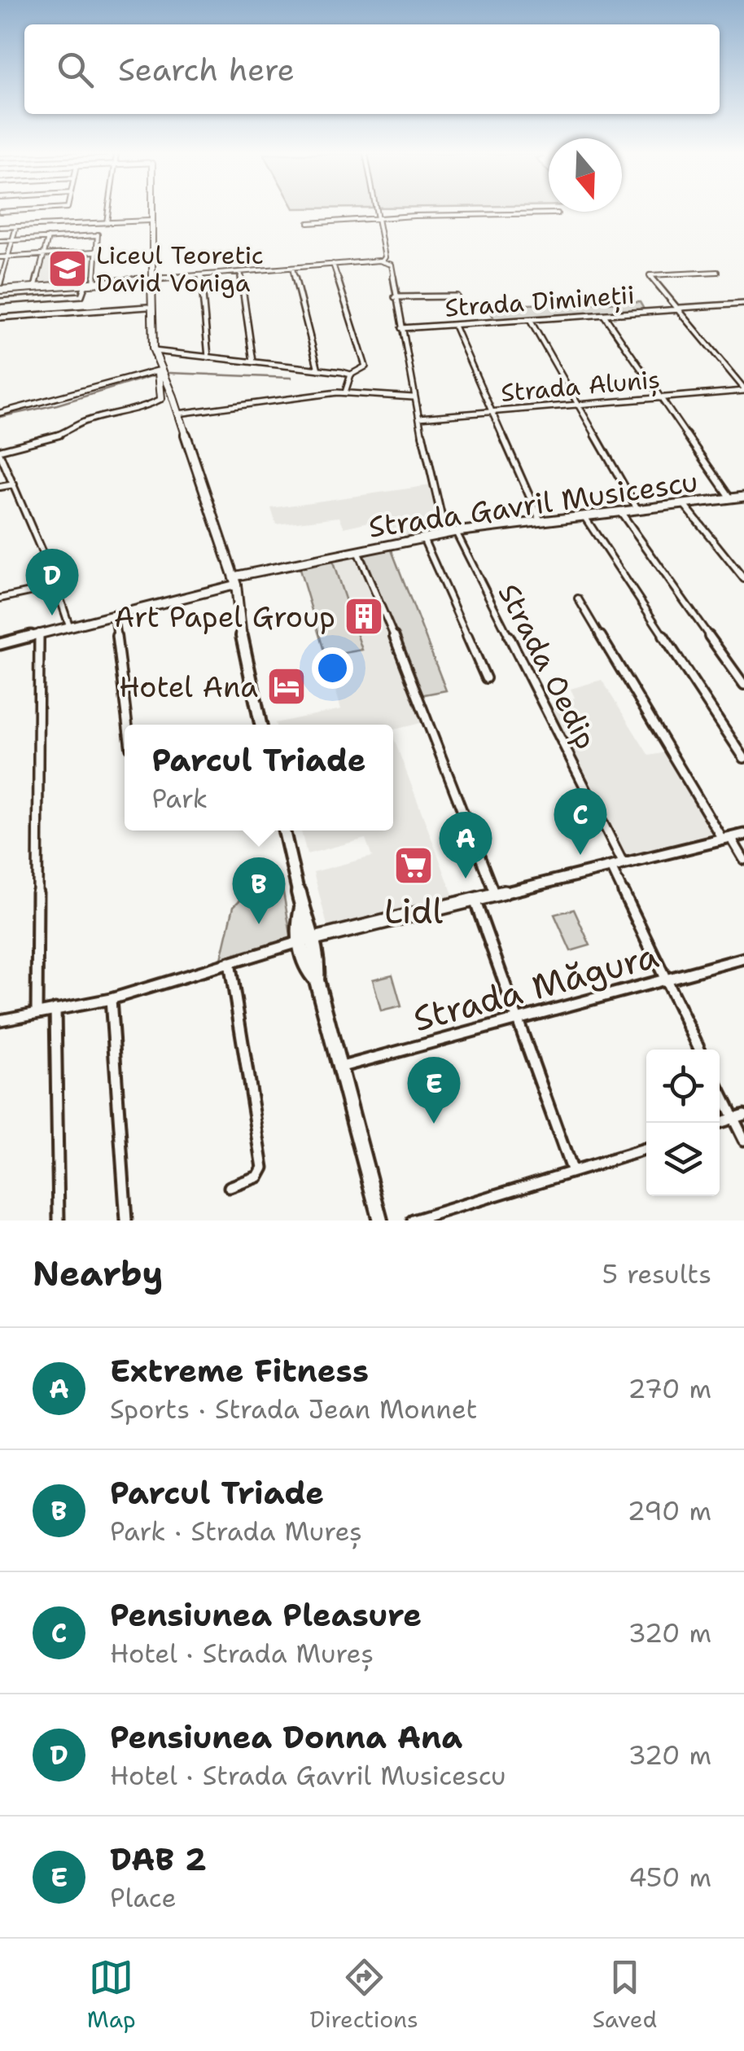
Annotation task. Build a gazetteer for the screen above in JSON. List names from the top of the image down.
{
  "streets": {
    "street": [
      "Strada Dimineții",
      "Strada Aluniș",
      "Strada Gavril Musicescu",
      "Strada Oedip",
      "Strada Măgura"
    ]
  },
  "crossings": [
    ["Strada Gavril Musicescu", "Strada Oedip"]
  ],
  "places": {
    "school or university": ["Liceul Teoretic David Voniga"],
    "building": ["Art Papel Group"],
    "hotel": ["Hotel Ana"],
    "supermarket": ["Lidl"]
  },
  "north": "bottom",
  "page": {
    "search": "Search here",
    "pins": [
      "D",
      "C",
      "A",
      "B",
      "E"
    ],
    "popup": ["Parcul Triade", "Park"],
    "heading": ["Nearby", "5 results"],
    "list": [
      {
        "mark": "A",
        "name": "Extreme Fitness",
        "note": "Sports · Strada Jean Monnet",
        "value": "270 m"
      },
      {
        "mark": "B",
        "name": "Parcul Triade",
        "note": "Park · Strada Mureș",
        "value": "290 m"
      },
      {
        "mark": "C",
        "name": "Pensiunea Pleasure",
        "note": "Hotel · Strada Mureș",
        "value": "320 m"
      },
      {
        "mark": "D",
        "name": "Pensiunea Donna Ana",
        "note": "Hotel · Strada Gavril Musicescu",
        "value": "320 m"
      },
      {
        "mark": "E",
        "name": "DAB 2",
        "note": "Place",
        "value": "450 m"
      }
    ],
    "nav": ["Map", "Directions", "Saved"]
  }
}
